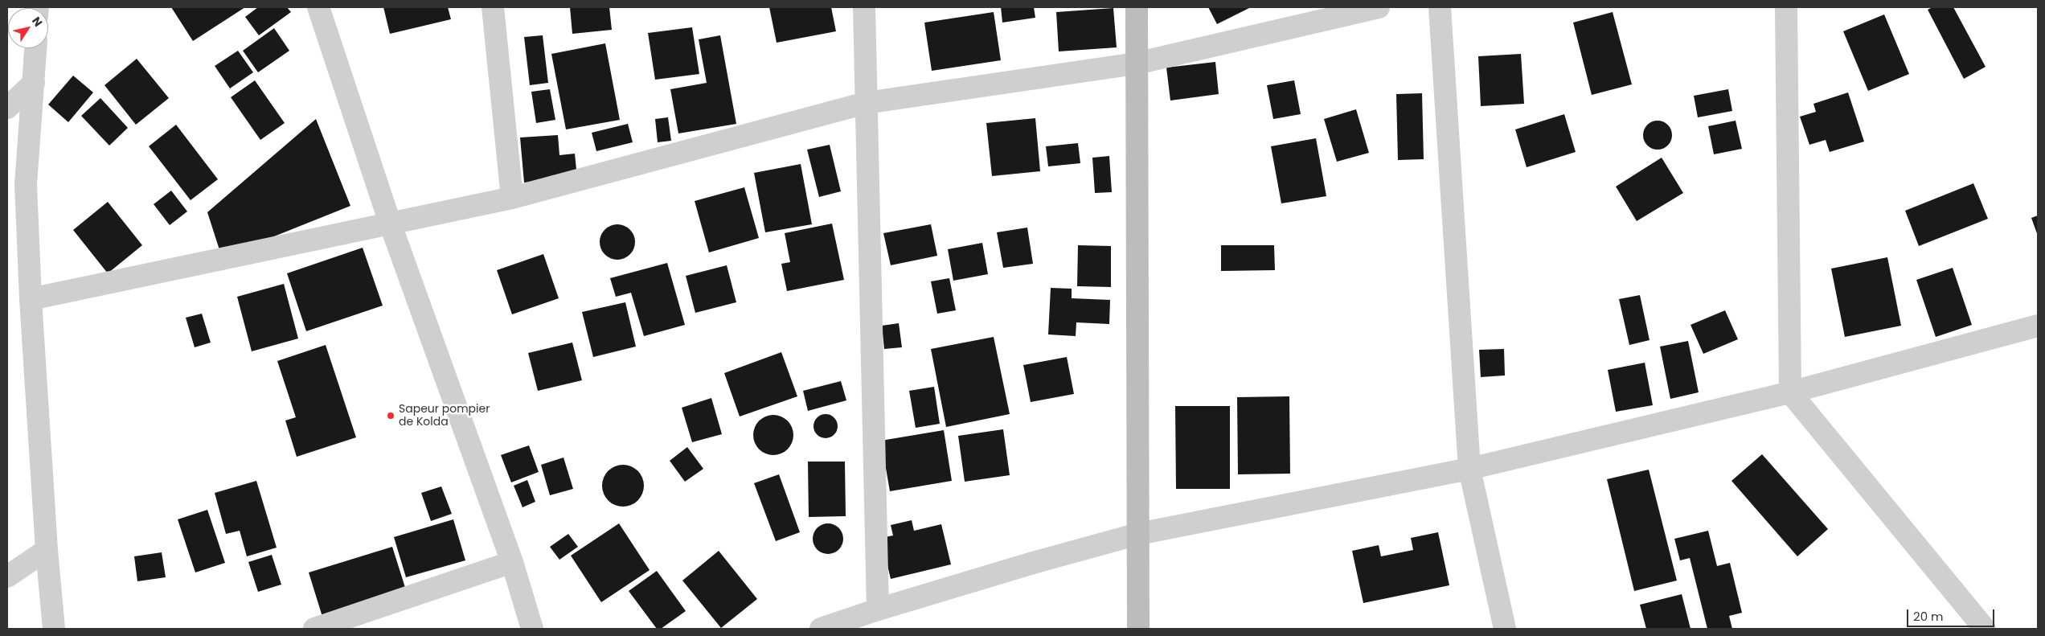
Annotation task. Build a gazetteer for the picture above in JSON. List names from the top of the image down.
{
  "places": ["Sapeur pompier de Kolda"],
  "scale_bar": "20 m",
  "north": "top right"
}
